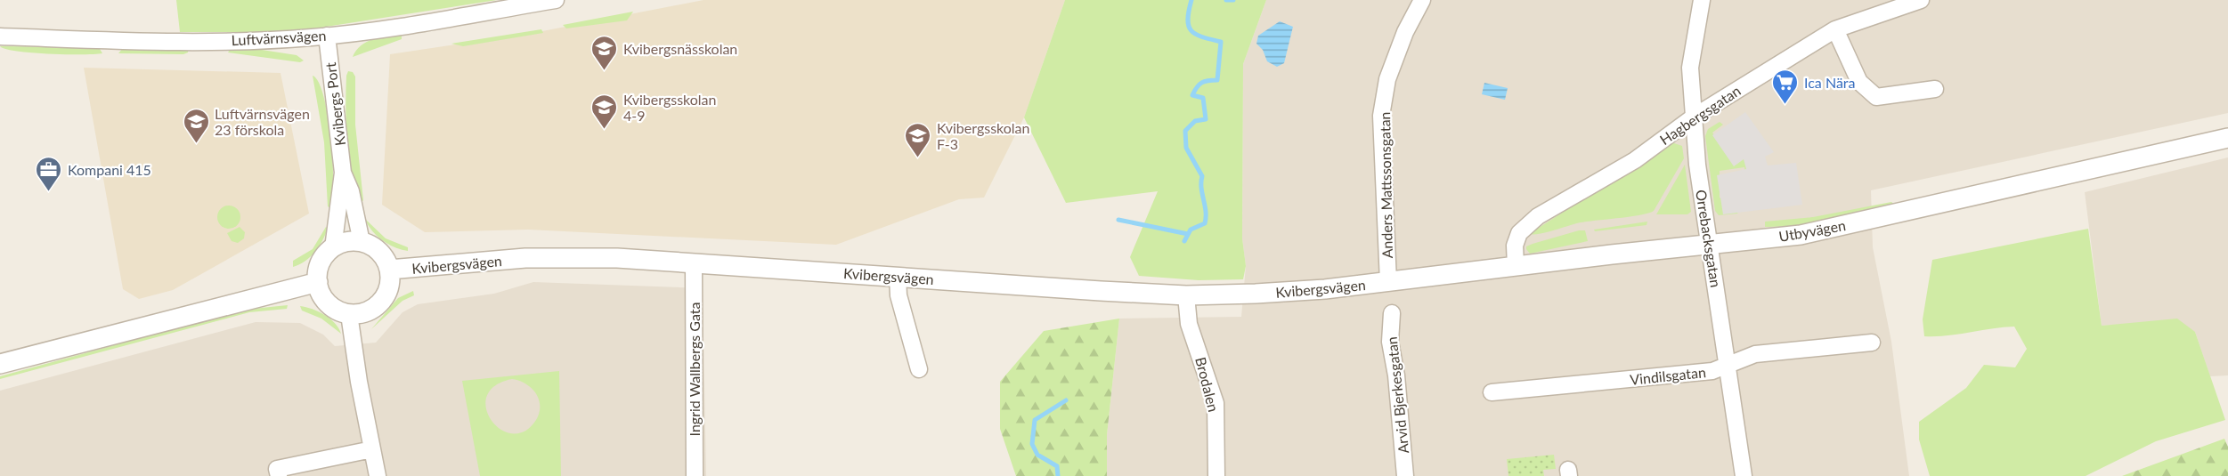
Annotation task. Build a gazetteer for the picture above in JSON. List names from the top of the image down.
{
  "streets": {
    "street": [
      "Luftvärnsvägen",
      "Kvibergs Port",
      "Hagbergsgatan",
      "Anders Mattssonsgatan",
      "Utbyvägen",
      "Orrebacksgatan",
      "Kvibergsvägen",
      "Ingrid Wallbergs Gata",
      "Vindilsgatan",
      "Brodalen",
      "Arvid Bjerkesgatan"
    ]
  },
  "crossings": [
    ["Luftvärnsvägen", "Kvibergs Port"],
    ["Kvibergs Port", "Kvibergsvägen"],
    ["Hagbergsgatan", "Utbyvägen"],
    ["Hagbergsgatan", "Orrebacksgatan"],
    ["Anders Mattssonsgatan", "Utbyvägen"],
    ["Anders Mattssonsgatan", "Kvibergsvägen"],
    ["Utbyvägen", "Orrebacksgatan"],
    ["Utbyvägen", "Kvibergsvägen"],
    ["Orrebacksgatan", "Vindilsgatan"],
    ["Kvibergsvägen", "Ingrid Wallbergs Gata"],
    ["Kvibergsvägen", "Brodalen"]
  ],
  "places": {
    "school or university": [
      "Kvibergsnässkolan",
      "Kvibergsskolan 4-9",
      "Luftvärnsvägen 23 förskola",
      "Kvibergsskolan F-3"
    ],
    "supermarket": ["Ica Nära"],
    "office": ["Kompani 415"]
  }
}
